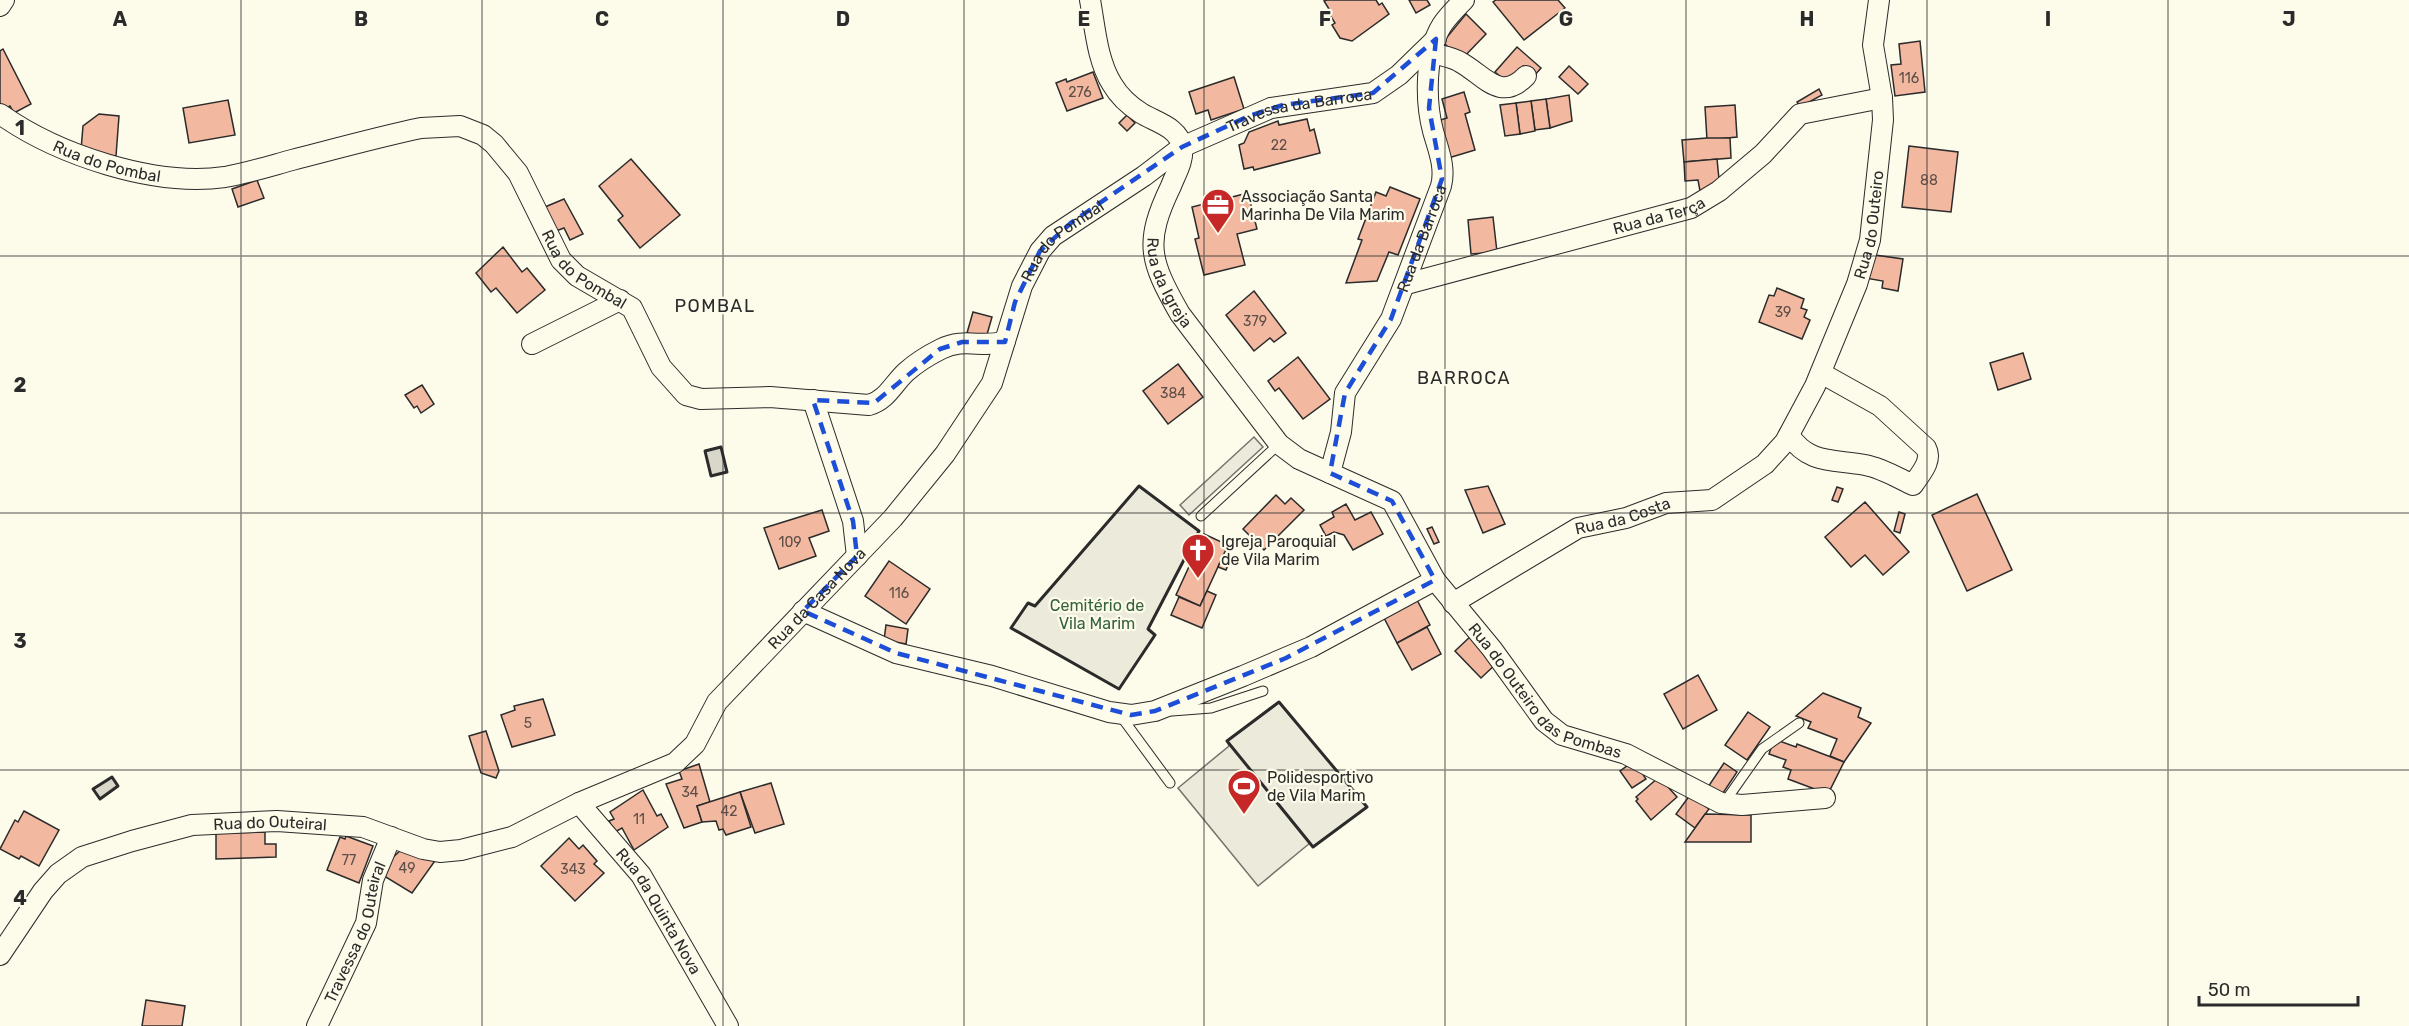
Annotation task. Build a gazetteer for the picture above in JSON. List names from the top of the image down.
{
  "streets": {
    "street": [
      "Travessa da Barroca",
      "Rua do Pombal",
      "Rua da Terça",
      "Rua do Outeiro",
      "Rua da Barroca",
      "Rua da Igreja",
      "Rua da Costa",
      "Rua da Casa Nova",
      "Rua do Outeiro das Pombas",
      "Rua do Outeiral",
      "Rua da Quinta Nova",
      "Travessa do Outeiral"
    ]
  },
  "crossings": [
    ["Travessa da Barroca", "Rua do Pombal"],
    ["Travessa da Barroca", "Rua da Barroca"],
    ["Travessa da Barroca", "Rua da Igreja"],
    ["Rua do Pombal", "Rua da Igreja"],
    ["Rua do Pombal", "Rua da Casa Nova"],
    ["Rua da Terça", "Rua do Outeiro"],
    ["Rua da Terça", "Rua da Barroca"],
    ["Rua do Outeiro", "Rua da Costa"],
    ["Rua da Barroca", "Rua da Igreja"],
    ["Rua da Barroca", "Rua do Outeiro das Pombas"],
    ["Rua da Igreja", "Rua do Outeiro das Pombas"],
    ["Rua da Costa", "Rua do Outeiro das Pombas"],
    ["Rua da Casa Nova", "Rua do Outeiral"],
    ["Rua da Casa Nova", "Rua da Quinta Nova"],
    ["Rua do Outeiral", "Rua da Quinta Nova"],
    ["Rua do Outeiral", "Travessa do Outeiral"]
  ],
  "districts": ["POMBAL", "BARROCA"],
  "parks": ["Cemitério de Vila Marim"],
  "places": {
    "office": ["Associação Santa Marinha De Vila Marim"],
    "church": ["Igreja Paroquial de Vila Marim"],
    "sports": ["Polidesportivo de Vila Marim"]
  },
  "house_numbers": [
    "116",
    "276",
    "22",
    "88",
    "39",
    "379",
    "384",
    "109",
    "116",
    "5",
    "34",
    "42",
    "11",
    "77",
    "49",
    "343"
  ],
  "scale_bar": "50 m",
  "grid": {
    "columns": [
      "A",
      "B",
      "C",
      "D",
      "E",
      "F",
      "G",
      "H",
      "I",
      "J"
    ],
    "rows": [
      "1",
      "2",
      "3",
      "4"
    ]
  }
}
